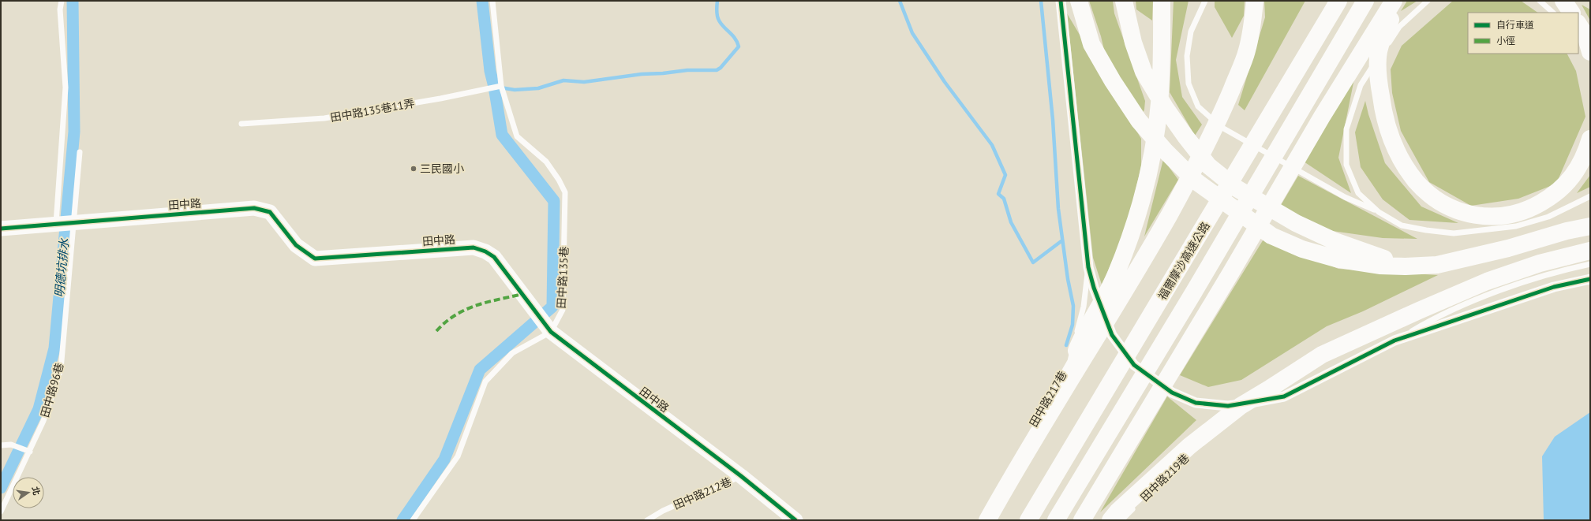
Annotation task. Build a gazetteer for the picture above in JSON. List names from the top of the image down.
{
  "streets": {
    "highway": ["福爾摩沙高速公路"],
    "street": ["田中路"],
    "lane": [
      "田中路135巷11弄",
      "田中路135巷",
      "田中路96巷",
      "田中路217巷",
      "田中路219巷",
      "田中路212巷"
    ]
  },
  "crossings": [
    ["田中路135巷11弄", "田中路135巷"],
    ["田中路", "田中路135巷"],
    ["田中路", "田中路96巷"],
    ["田中路", "田中路212巷"]
  ],
  "water": ["明德坑排水"],
  "places": ["三民國小"],
  "legend": ["自行車道", "小徑"],
  "north": "right"
}
